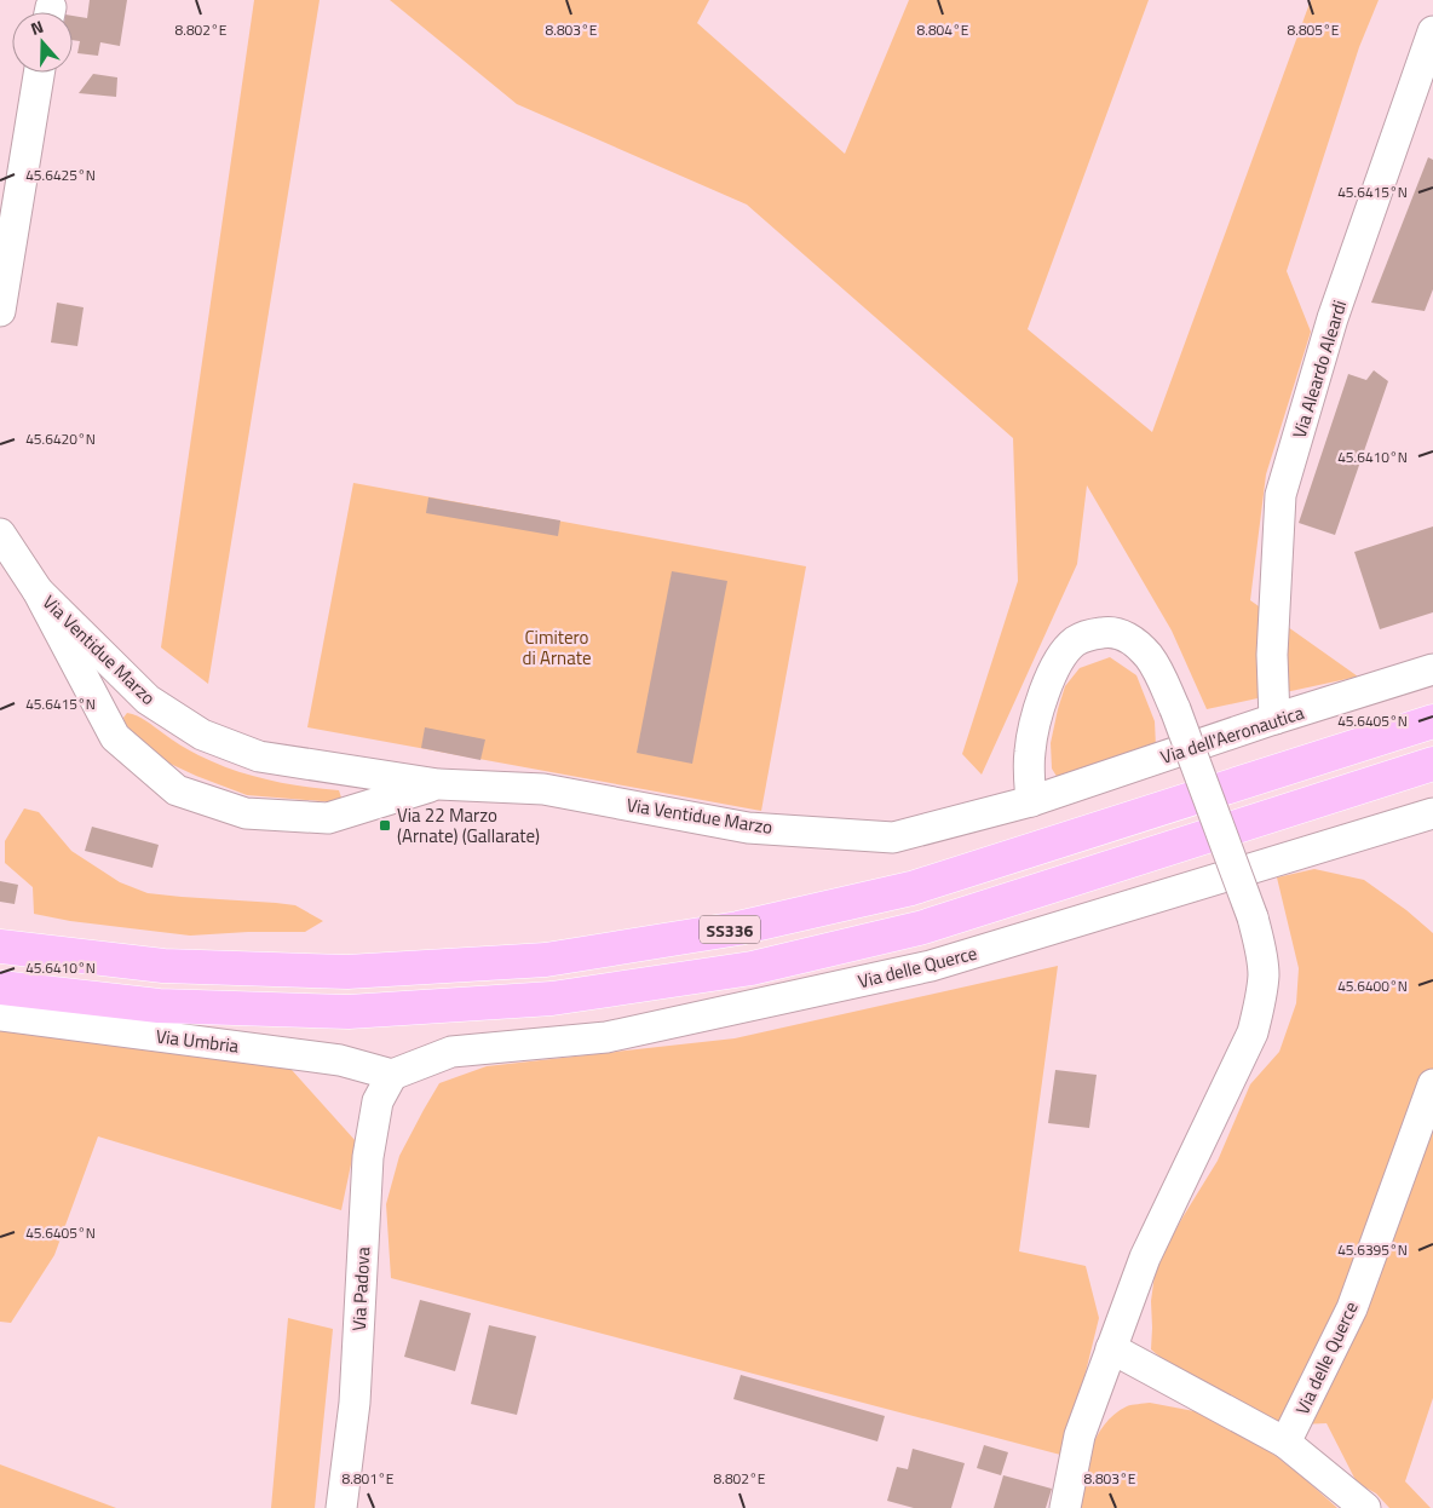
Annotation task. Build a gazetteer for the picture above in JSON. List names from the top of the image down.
{
  "streets": {
    "highway": ["SS336"],
    "street": [
      "Via Aleardo Aleardi",
      "Via Ventidue Marzo",
      "Via dell'Aeronautica",
      "Via delle Querce",
      "Via Umbria",
      "Via Padova"
    ]
  },
  "crossings": [
    ["Via Aleardo Aleardi", "Via dell'Aeronautica"],
    ["Via Ventidue Marzo", "Via dell'Aeronautica"],
    ["Via delle Querce", "Via Umbria"],
    ["Via delle Querce", "Via Padova"],
    ["Via Umbria", "Via Padova"]
  ],
  "parks": ["Cimitero di Arnate"],
  "places": {
    "transit": ["Via 22 Marzo (Arnate) (Gallarate)"]
  },
  "north": "top",
  "coordinates": [
    "8.802°E",
    "8.803°E",
    "8.804°E",
    "8.805°E",
    "45.6425°N",
    "45.6415°N",
    "45.6420°N",
    "45.6410°N",
    "45.6405°N",
    "45.6400°N",
    "45.6395°N",
    "8.801°E"
  ]
}
